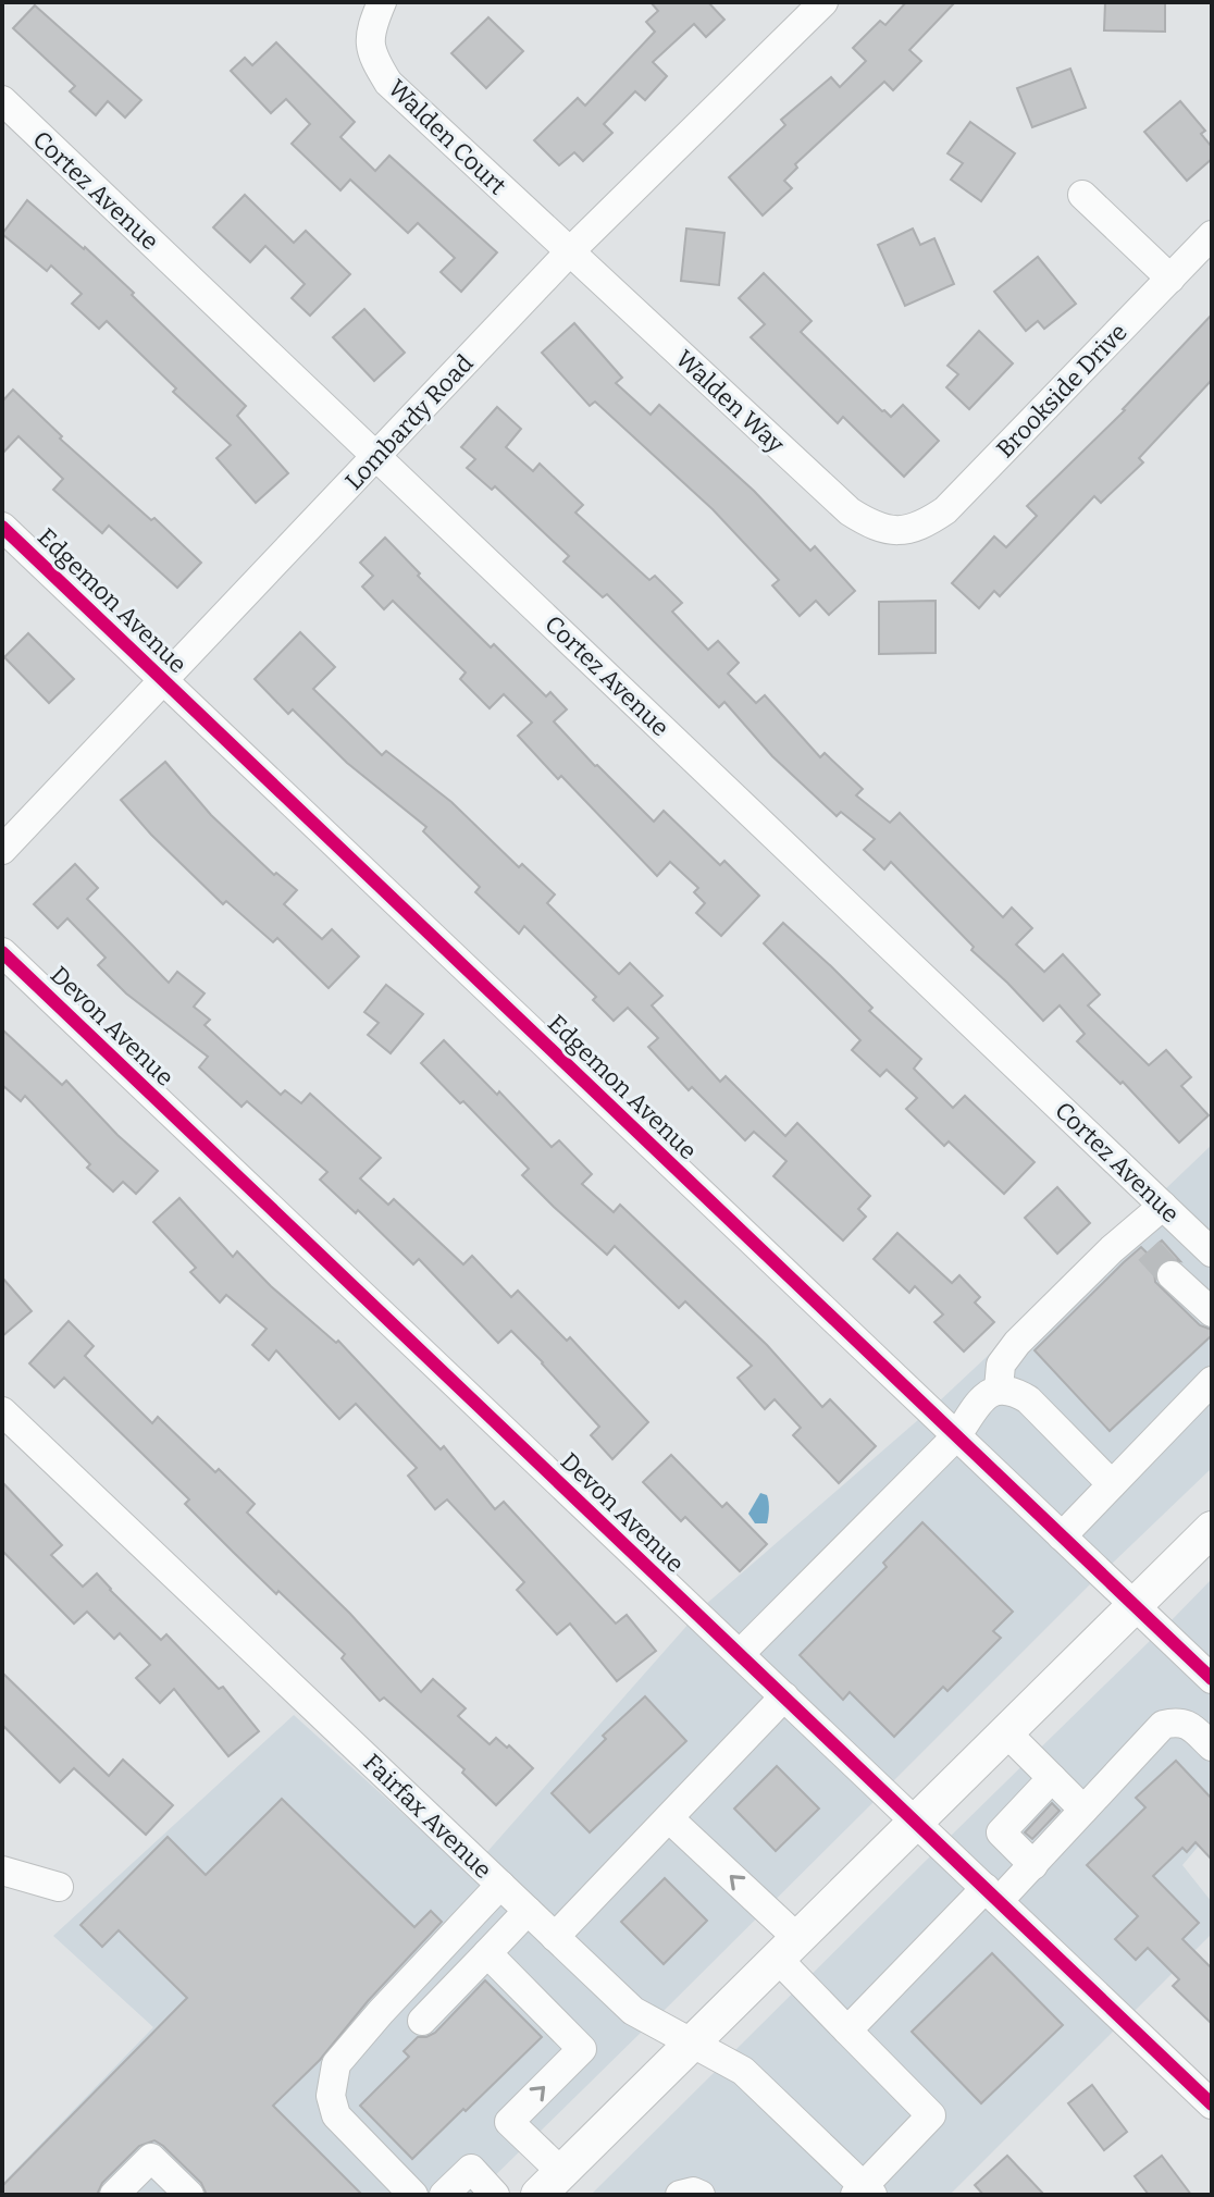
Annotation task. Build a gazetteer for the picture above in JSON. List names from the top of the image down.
{
  "streets": {
    "street": [
      "Walden Court",
      "Cortez Avenue",
      "Brookside Drive",
      "Walden Way",
      "Lombardy Road",
      "Edgemon Avenue",
      "Devon Avenue",
      "Fairfax Avenue"
    ]
  },
  "crossings": [
    ["Walden Court", "Walden Way"],
    ["Walden Court", "Lombardy Road"],
    ["Cortez Avenue", "Lombardy Road"],
    ["Brookside Drive", "Walden Way"],
    ["Walden Way", "Lombardy Road"],
    ["Lombardy Road", "Edgemon Avenue"]
  ]
}
